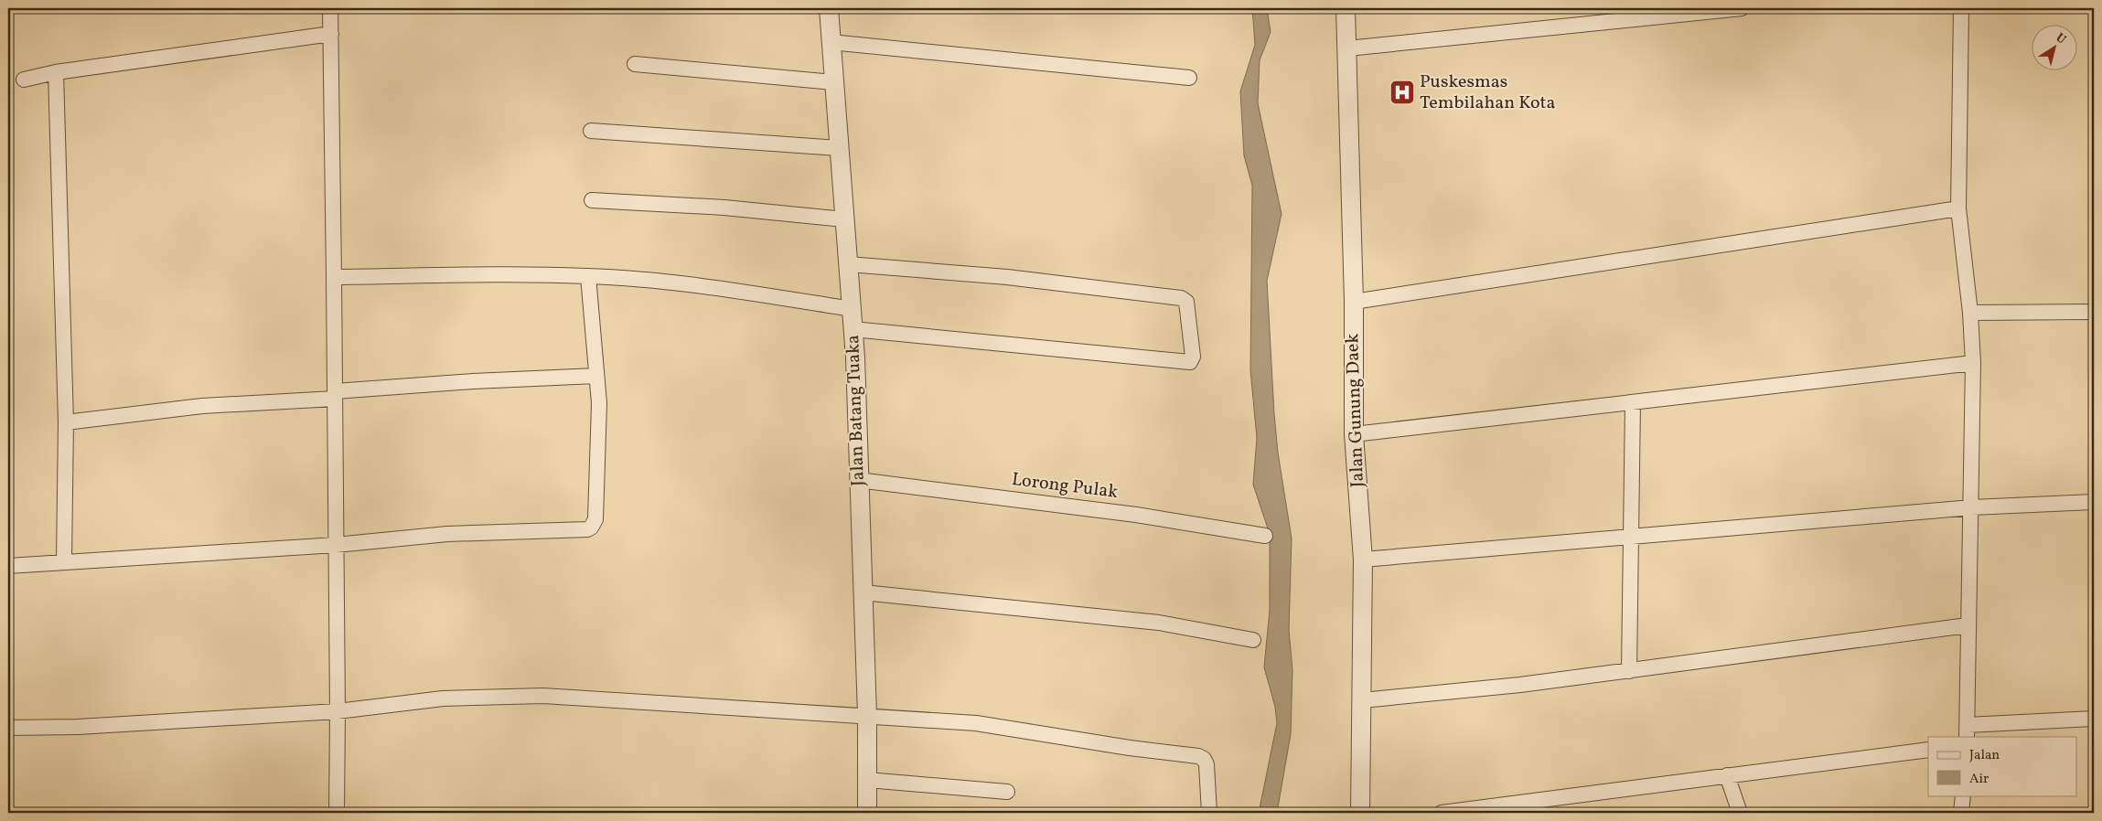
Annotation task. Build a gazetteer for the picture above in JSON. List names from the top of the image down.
{
  "streets": {
    "street": ["Jalan Batang Tuaka", "Jalan Gunung Daek", "Lorong Pulak"]
  },
  "crossings": [
    ["Jalan Batang Tuaka", "Lorong Pulak"]
  ],
  "places": {
    "hospital": ["Puskesmas Tembilahan Kota"]
  },
  "legend": ["Jalan", "Air"],
  "north": "top right"
}
